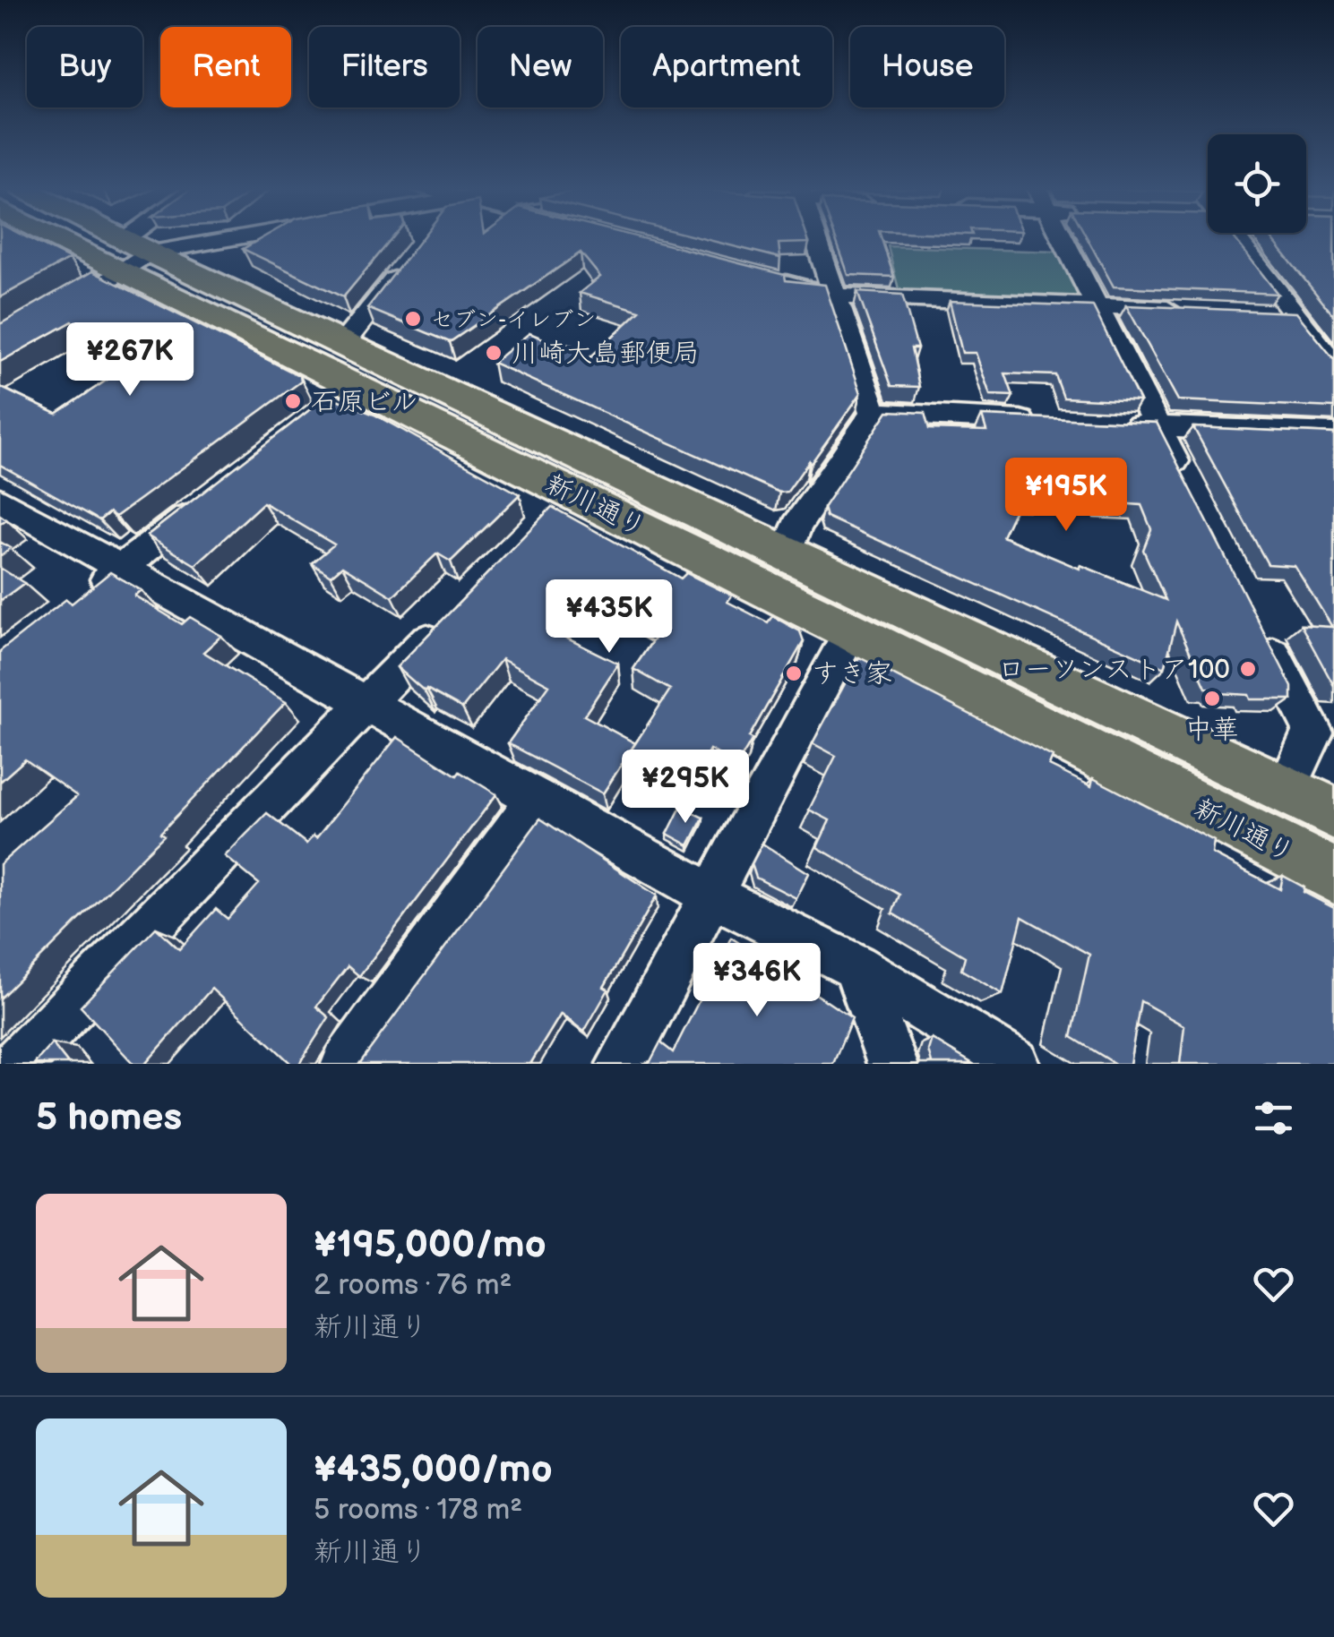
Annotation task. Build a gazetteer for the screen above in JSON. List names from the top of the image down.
{
  "streets": {
    "main road": ["新川通り"]
  },
  "places": [
    "セブン-イレブン",
    "川崎大島郵便局",
    "石原ビル",
    "ローソンストア100",
    "すき家",
    "中華"
  ],
  "page": {
    "chip": [
      "Buy",
      "Rent",
      "Filters",
      "New",
      "Apartment",
      "House"
    ],
    "price": [
      "¥267K",
      "¥195K",
      "¥435K",
      "¥295K",
      "¥346K"
    ],
    "heading": "5 homes",
    "list": [
      {
        "name": "¥195,000/mo",
        "note": "2 rooms · 76 m² · 新川通り"
      },
      {
        "name": "¥435,000/mo",
        "note": "5 rooms · 178 m² · 新川通り"
      }
    ]
  }
}
